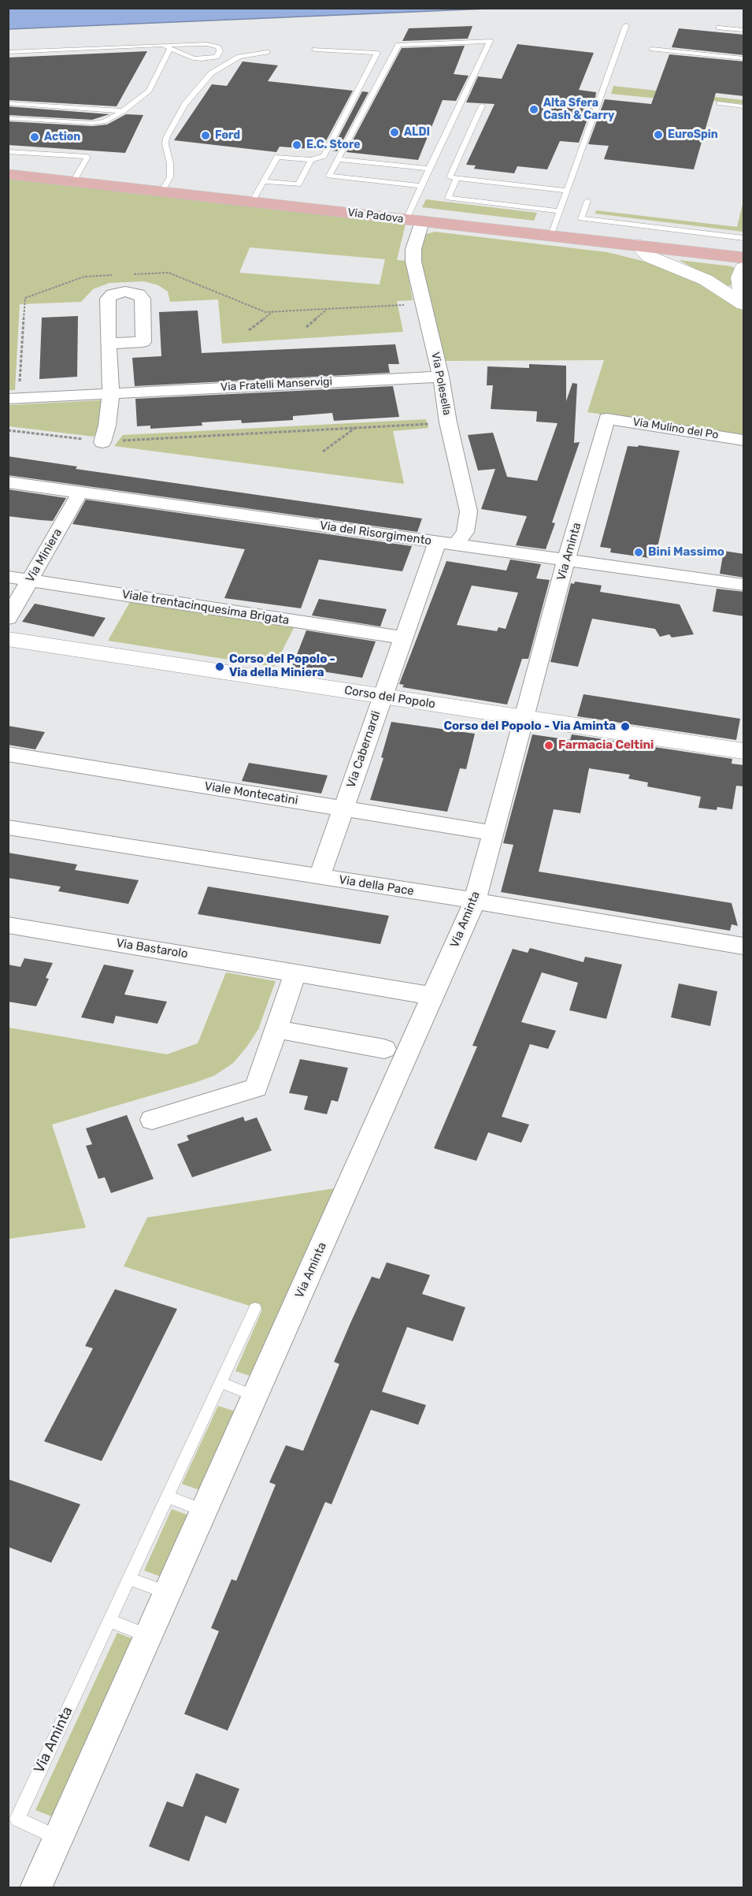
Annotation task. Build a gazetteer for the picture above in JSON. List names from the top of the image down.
{
  "streets": {
    "main road": ["Via Padova"],
    "street": [
      "Via Polesella",
      "Via Fratelli Manservigi",
      "Via Mulino del Po",
      "Via del Risorgimento",
      "Via Aminta",
      "Via Miniera",
      "Viale trentacinquesima Brigata",
      "Corso del Popolo",
      "Via Cabernardi",
      "Viale Montecatini",
      "Via della Pace",
      "Via Bastarolo"
    ]
  },
  "crossings": [
    ["Via Padova", "Via Polesella"],
    ["Via Polesella", "Via Fratelli Manservigi"],
    ["Via Polesella", "Via del Risorgimento"],
    ["Via Mulino del Po", "Via Aminta"],
    ["Via del Risorgimento", "Via Aminta"],
    ["Via del Risorgimento", "Via Miniera"],
    ["Via del Risorgimento", "Via Cabernardi"],
    ["Via Aminta", "Corso del Popolo"],
    ["Via Aminta", "Viale Montecatini"],
    ["Via Aminta", "Via della Pace"],
    ["Via Aminta", "Via Bastarolo"],
    ["Via Miniera", "Viale trentacinquesima Brigata"],
    ["Viale trentacinquesima Brigata", "Via Cabernardi"],
    ["Corso del Popolo", "Via Cabernardi"],
    ["Via Cabernardi", "Viale Montecatini"],
    ["Via Cabernardi", "Via della Pace"]
  ],
  "places": [
    "Alta Sfera Cash & Carry",
    "ALDI",
    "EuroSpin",
    "Ford",
    "Action",
    "E.C. Store",
    "Bini Massimo",
    "Corso del Popolo - Via della Miniera",
    "Corso del Popolo - Via Aminta",
    "Farmacia Celtini"
  ]
}
